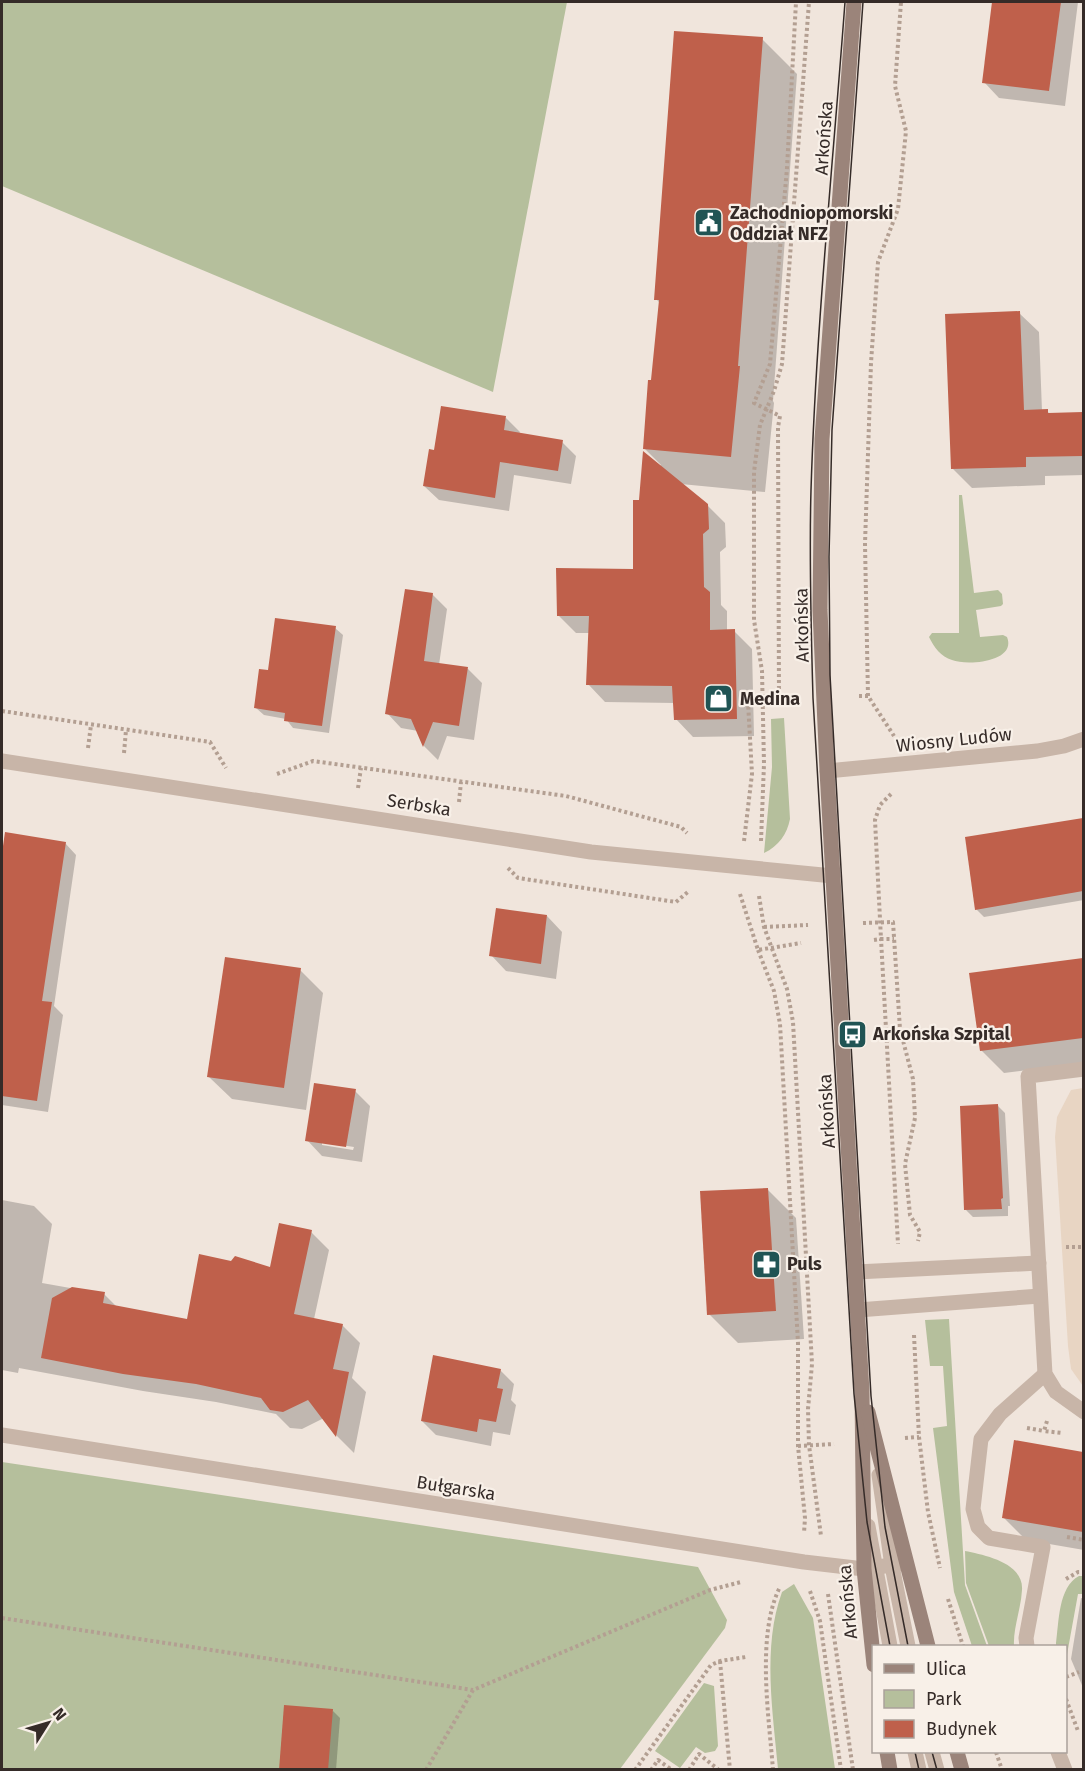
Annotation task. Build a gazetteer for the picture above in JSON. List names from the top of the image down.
{
  "streets": {
    "street": [
      "Arkońska",
      "Wiosny Ludów",
      "Serbska",
      "Bułgarska"
    ]
  },
  "crossings": [
    ["Arkońska", "Wiosny Ludów"],
    ["Arkońska", "Serbska"],
    ["Arkońska", "Bułgarska"]
  ],
  "places": {
    "public building": ["Zachodniopomorski Oddział NFZ"],
    "shop": ["Medina"],
    "bus stop": ["Arkońska Szpital"],
    "pharmacy": ["Puls"]
  },
  "legend": ["Ulica", "Park", "Budynek"],
  "north": "top right"
}
